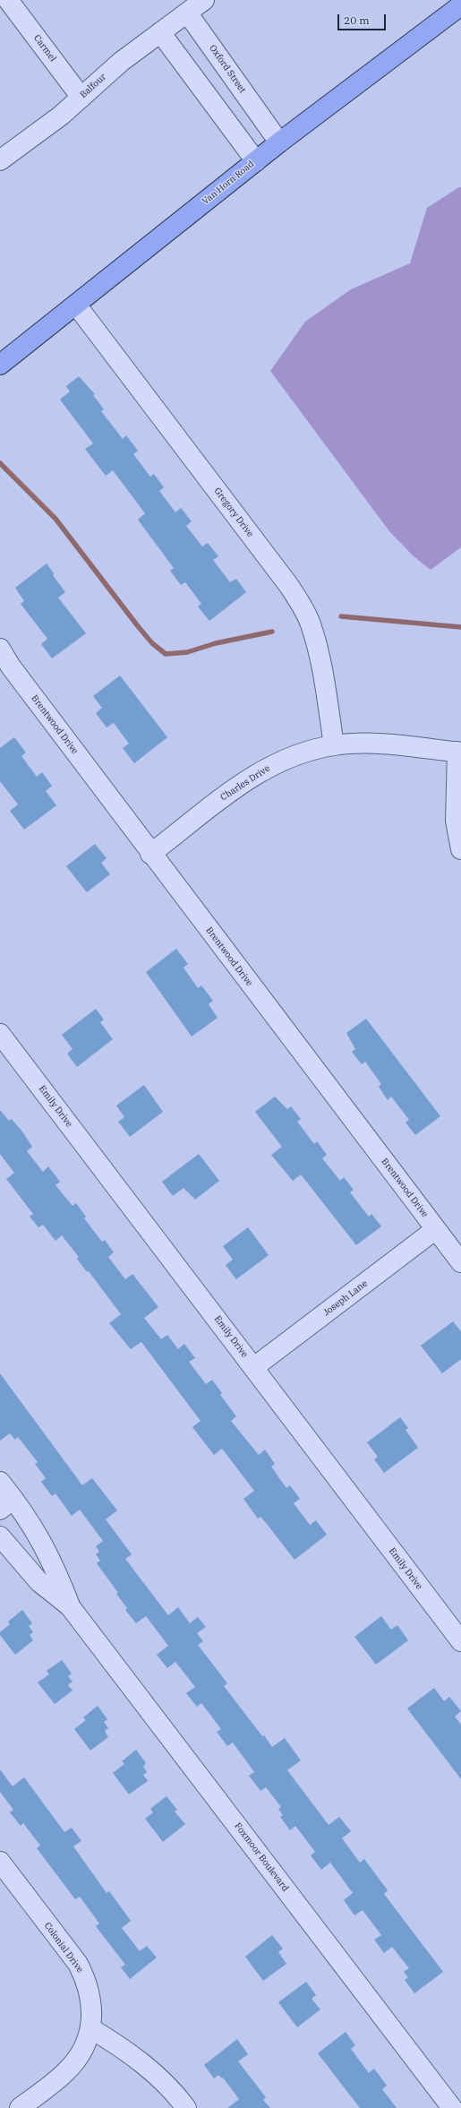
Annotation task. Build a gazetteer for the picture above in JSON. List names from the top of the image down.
{
  "streets": {
    "main road": ["Van Horn Road"],
    "street": [
      "Carmel",
      "Oxford Street",
      "Balfour",
      "Gregory Drive",
      "Brentwood Drive",
      "Charles Drive",
      "Emily Drive",
      "Joseph Lane",
      "Foxmoor Boulevard",
      "Colonial Drive"
    ]
  },
  "crossings": [
    ["Carmel", "Balfour"],
    ["Oxford Street", "Balfour"],
    ["Oxford Street", "Van Horn Road"],
    ["Van Horn Road", "Gregory Drive"],
    ["Gregory Drive", "Charles Drive"],
    ["Brentwood Drive", "Charles Drive"],
    ["Brentwood Drive", "Joseph Lane"],
    ["Emily Drive", "Joseph Lane"]
  ],
  "scale_bar": "20 m"
}
